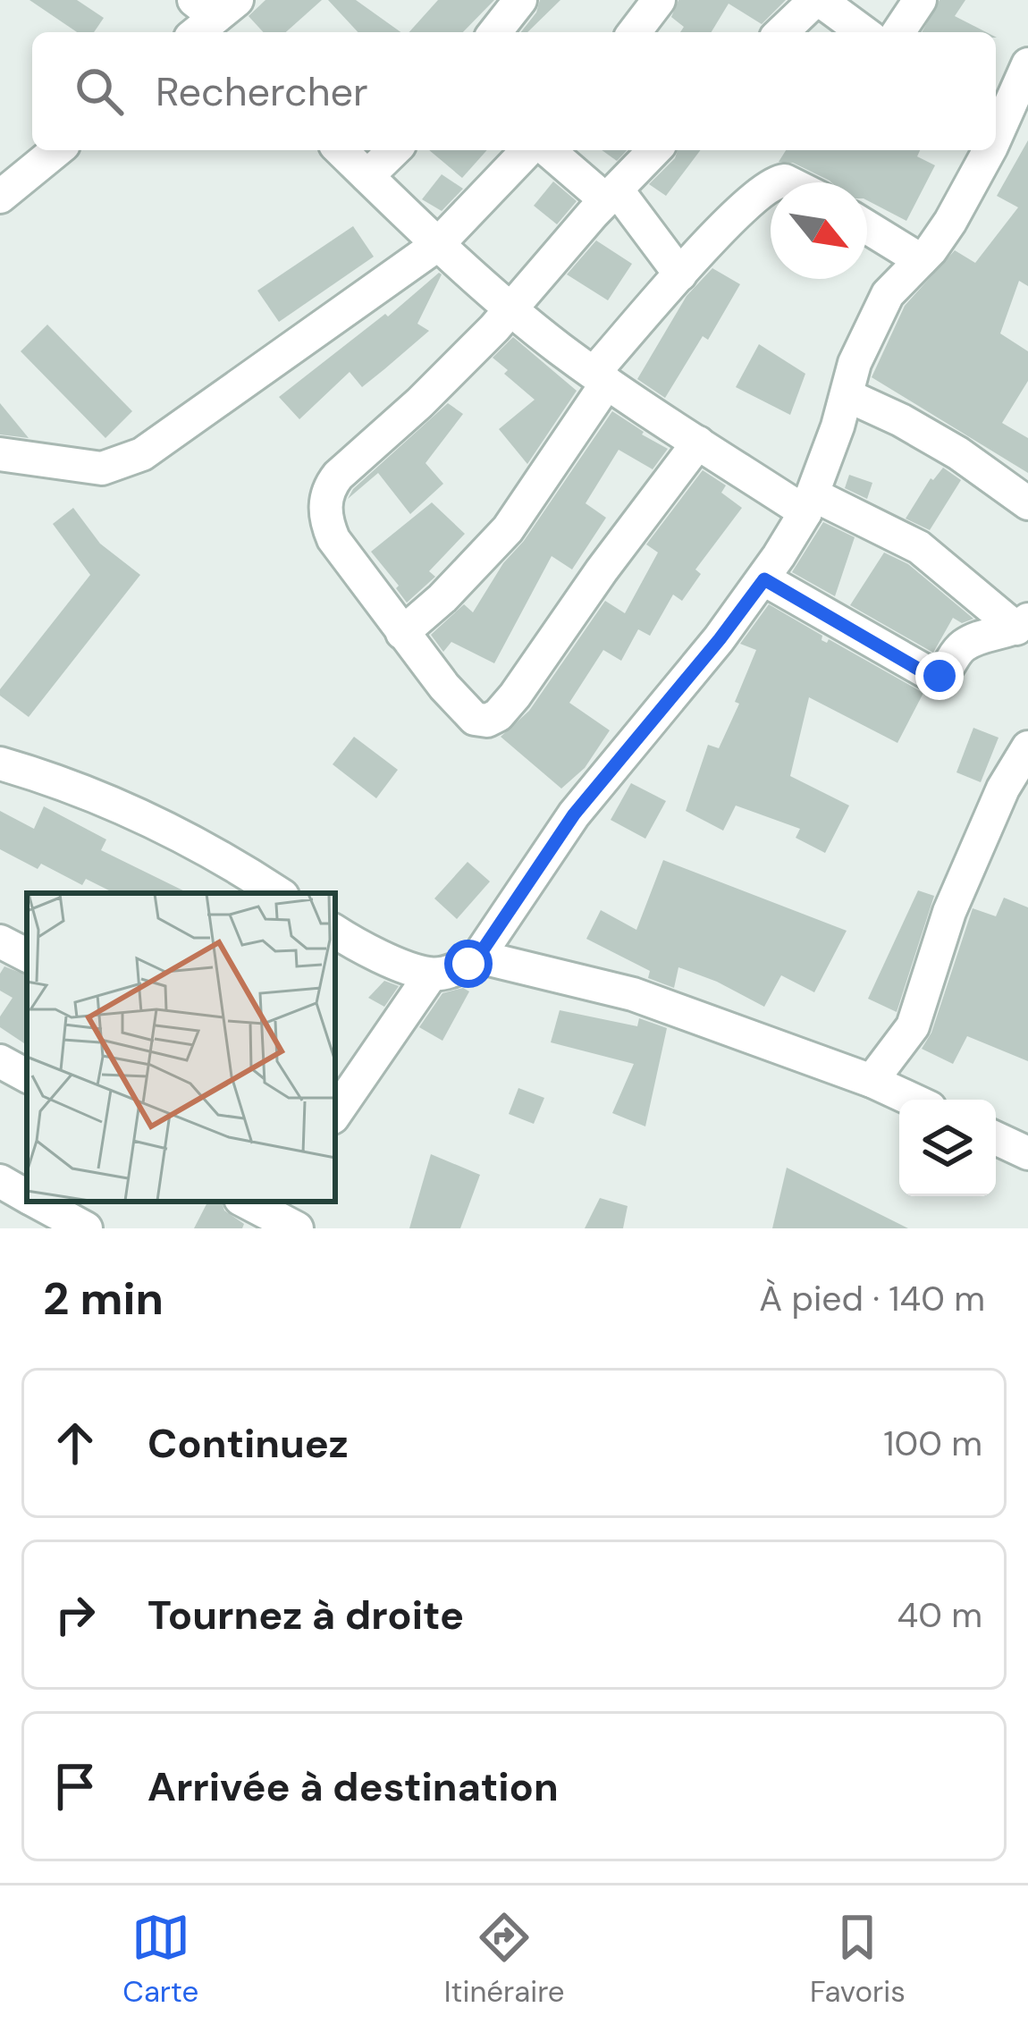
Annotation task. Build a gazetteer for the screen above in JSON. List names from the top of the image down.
{
  "north": "bottom right",
  "page": {
    "search": "Rechercher",
    "heading": ["2 min", "À pied · 140 m"],
    "list": [
      ["Continuez", "100 m"],
      ["Tournez à droite", "40 m"],
      "Arrivée à destination"
    ],
    "nav": ["Carte", "Itinéraire", "Favoris"]
  }
}
